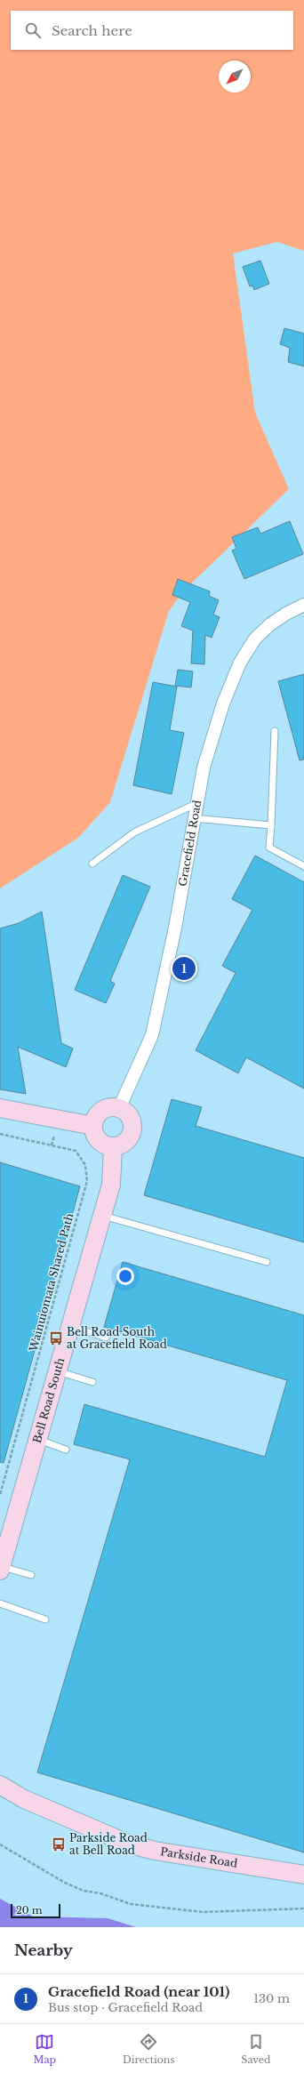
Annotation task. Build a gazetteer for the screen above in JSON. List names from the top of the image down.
{
  "streets": {
    "main road": ["Bell Road South", "Parkside Road"],
    "street": ["Gracefield Road"],
    "path": ["Wainuiomata Shared Path"]
  },
  "crossings": [
    ["Gracefield Road", "Bell Road South"]
  ],
  "places": {
    "bus stop": ["Bell Road South at Gracefield Road", "Parkside Road at Bell Road"]
  },
  "scale_bar": "20 m",
  "north": "bottom left",
  "page": {
    "search": "Search here",
    "pins": "1",
    "scale": "20 m",
    "heading": "Nearby",
    "list": [
      {
        "mark": "1",
        "name": "Gracefield Road (near 101)",
        "note": "Bus stop · Gracefield Road",
        "value": "130 m"
      }
    ],
    "nav": ["Map", "Directions", "Saved"]
  }
}
